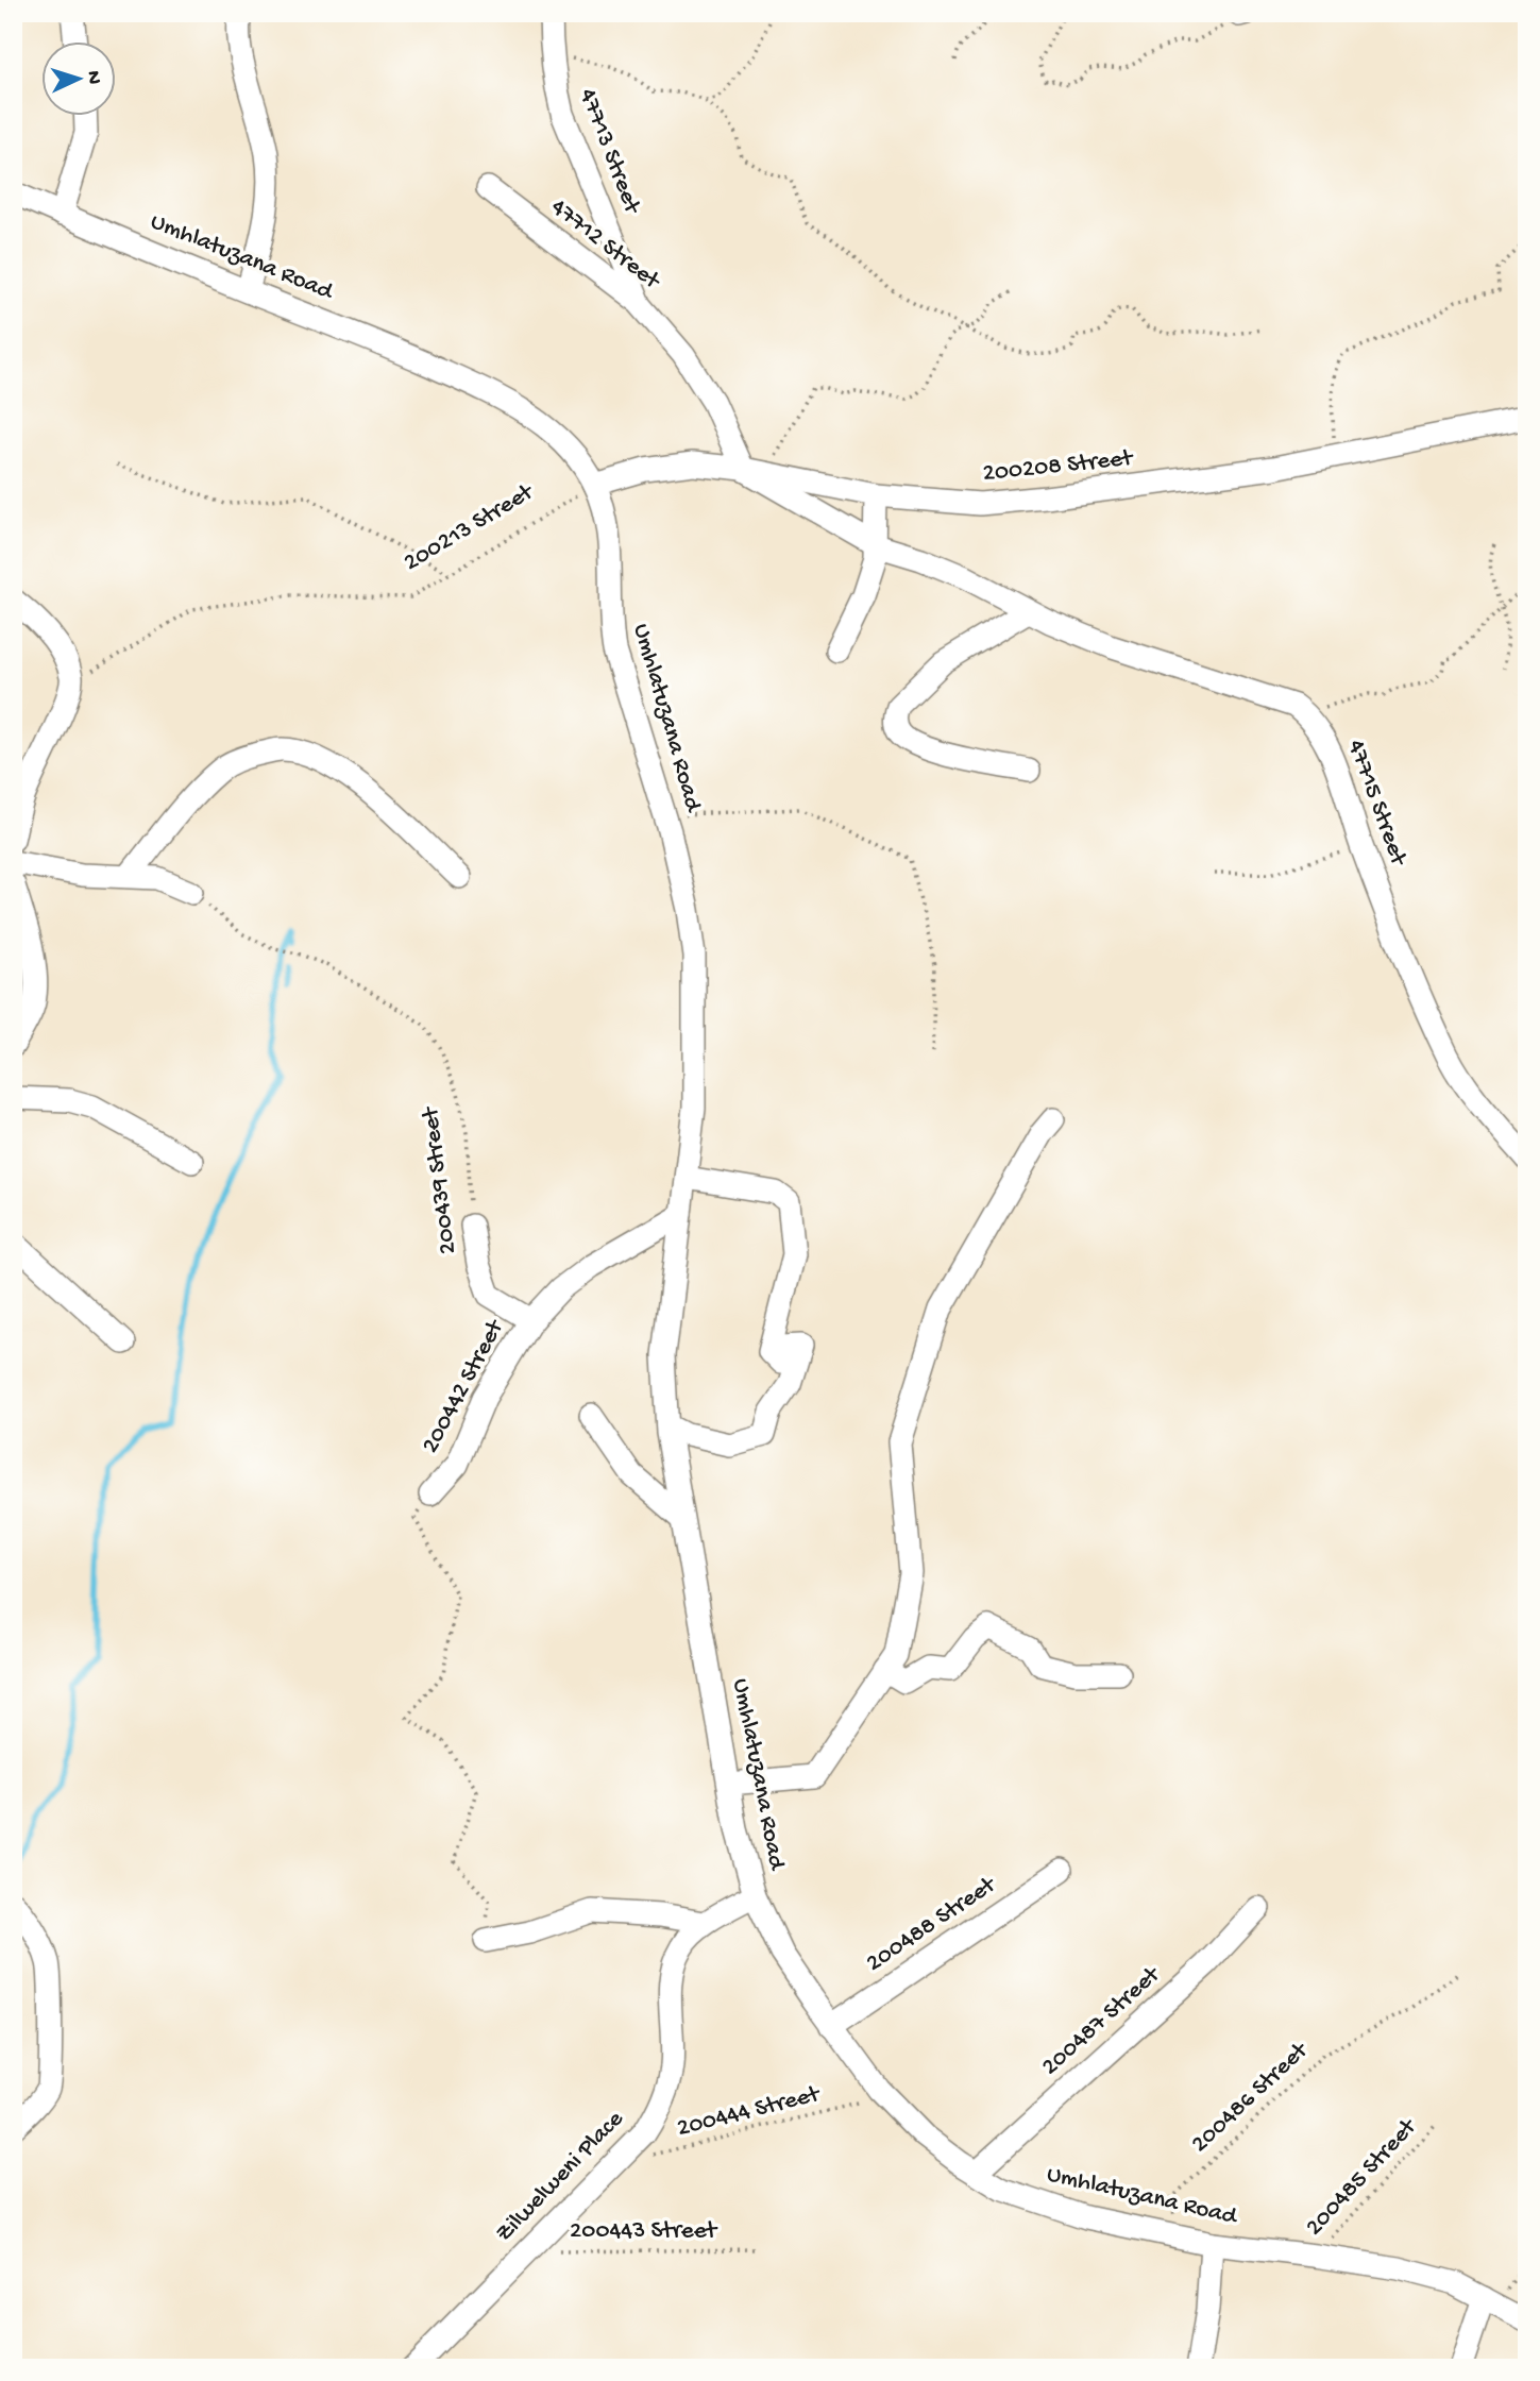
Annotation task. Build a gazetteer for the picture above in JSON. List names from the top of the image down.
{
  "streets": {
    "street": [
      "47713 Street",
      "47712 Street",
      "Umhlatuzana Road",
      "200208 Street",
      "47715 Street",
      "200439 Street",
      "200442 Street",
      "200488 Street",
      "200487 Street",
      "Zilwelweni Place"
    ],
    "path": [
      "200213 Street",
      "200486 Street",
      "200444 Street",
      "200485 Street",
      "200443 Street"
    ]
  },
  "crossings": [
    ["47713 Street", "47712 Street"],
    ["47712 Street", "200208 Street"],
    ["Umhlatuzana Road", "200208 Street"],
    ["Umhlatuzana Road", "200213 Street"],
    ["Umhlatuzana Road", "200442 Street"],
    ["Umhlatuzana Road", "200488 Street"],
    ["Umhlatuzana Road", "200487 Street"],
    ["Umhlatuzana Road", "200444 Street"],
    ["Umhlatuzana Road", "Zilwelweni Place"],
    ["Umhlatuzana Road", "200485 Street"],
    ["200208 Street", "200213 Street"],
    ["200439 Street", "200442 Street"],
    ["Zilwelweni Place", "200443 Street"]
  ],
  "north": "right"
}
